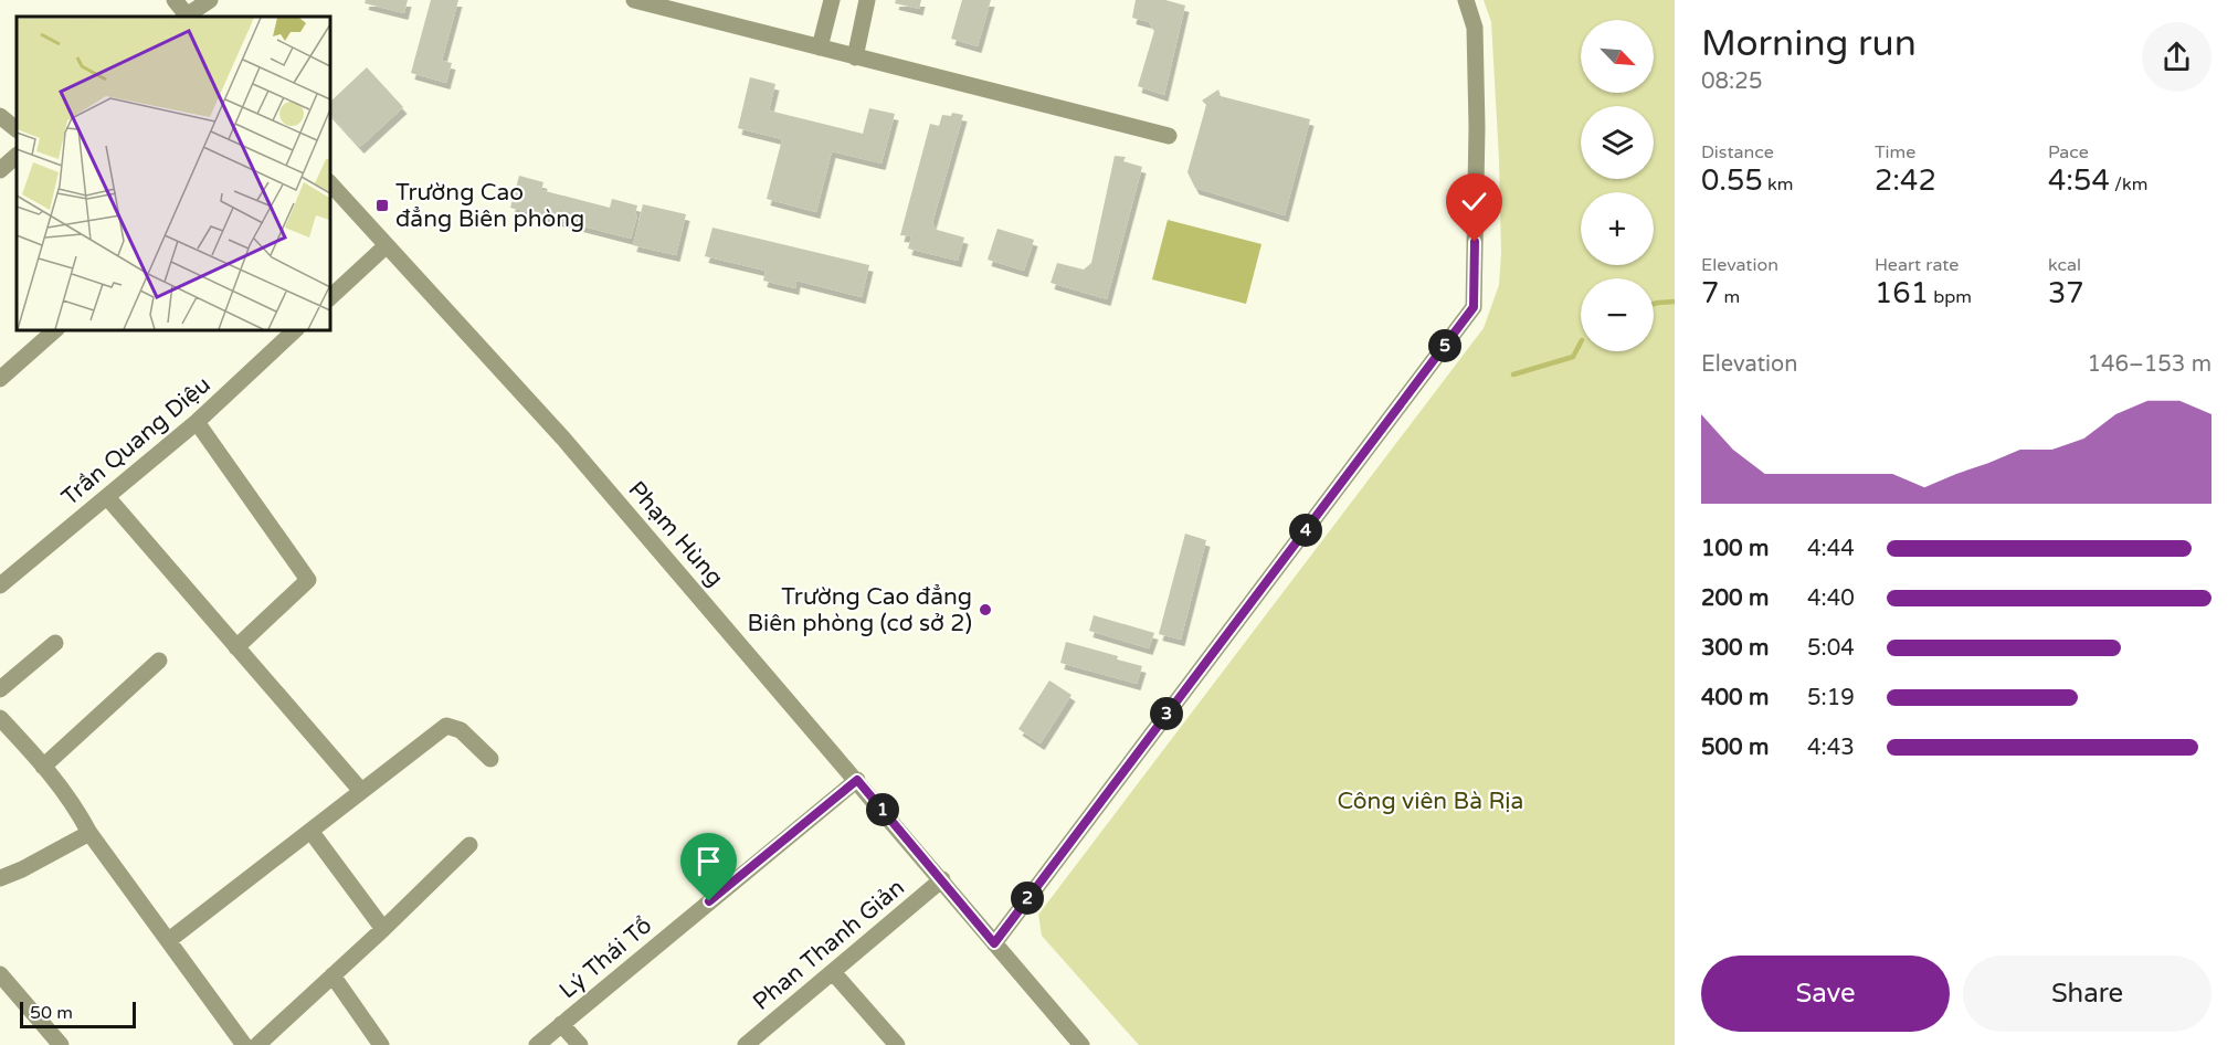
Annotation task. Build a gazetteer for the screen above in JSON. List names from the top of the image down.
{
  "streets": {
    "street": [
      "Trần Quang Diệu",
      "Phạm Hùng",
      "Phan Thanh Giản",
      "Lý Thái Tổ"
    ]
  },
  "crossings": [
    ["Phạm Hùng", "Phan Thanh Giản"],
    ["Phạm Hùng", "Lý Thái Tổ"]
  ],
  "parks": ["Công viên Bà Rịa"],
  "places": {
    "transit": ["Trường Cao đẳng Biên phòng"],
    "other": ["Trường Cao đẳng Biên phòng (cơ sở 2)"]
  },
  "scale_bar": "50 m",
  "north": "bottom right",
  "page": {
    "heading": ["Morning run", "08:25"],
    "map_buttons": ["+", "−"],
    "stats": [
      ["Distance", "0.55 km"],
      ["Time", "2:42"],
      ["Pace", "4:54 /km"],
      ["Elevation", "7 m"],
      ["Heart rate", "161 bpm"],
      ["kcal", "37"]
    ],
    "pins": [
      "5",
      "4",
      "3",
      "1",
      "2"
    ],
    "chart": ["Elevation", "146–153 m"],
    "list": [
      {
        "name": "100 m",
        "note": "4:44"
      },
      {
        "name": "200 m",
        "note": "4:40"
      },
      {
        "name": "300 m",
        "note": "5:04"
      },
      {
        "name": "400 m",
        "note": "5:19"
      },
      {
        "name": "500 m",
        "note": "4:43"
      }
    ],
    "buttons": ["Save", "Share"],
    "scale": "50 m"
  }
}
